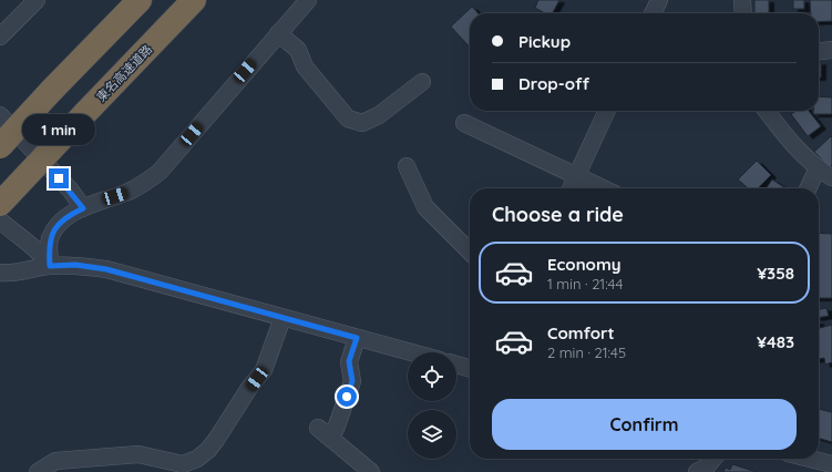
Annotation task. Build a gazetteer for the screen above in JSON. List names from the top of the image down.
{
  "streets": {
    "highway": ["東名高速道路"]
  },
  "page": {
    "banner": ["Pickup", "Drop-off"],
    "bubble": "1 min",
    "heading": "Choose a ride",
    "list": [
      {
        "name": "Economy",
        "note": "1 min · 21:44",
        "value": "¥358"
      },
      {
        "name": "Comfort",
        "note": "2 min · 21:45",
        "value": "¥483"
      }
    ],
    "buttons": "Confirm"
  }
}
